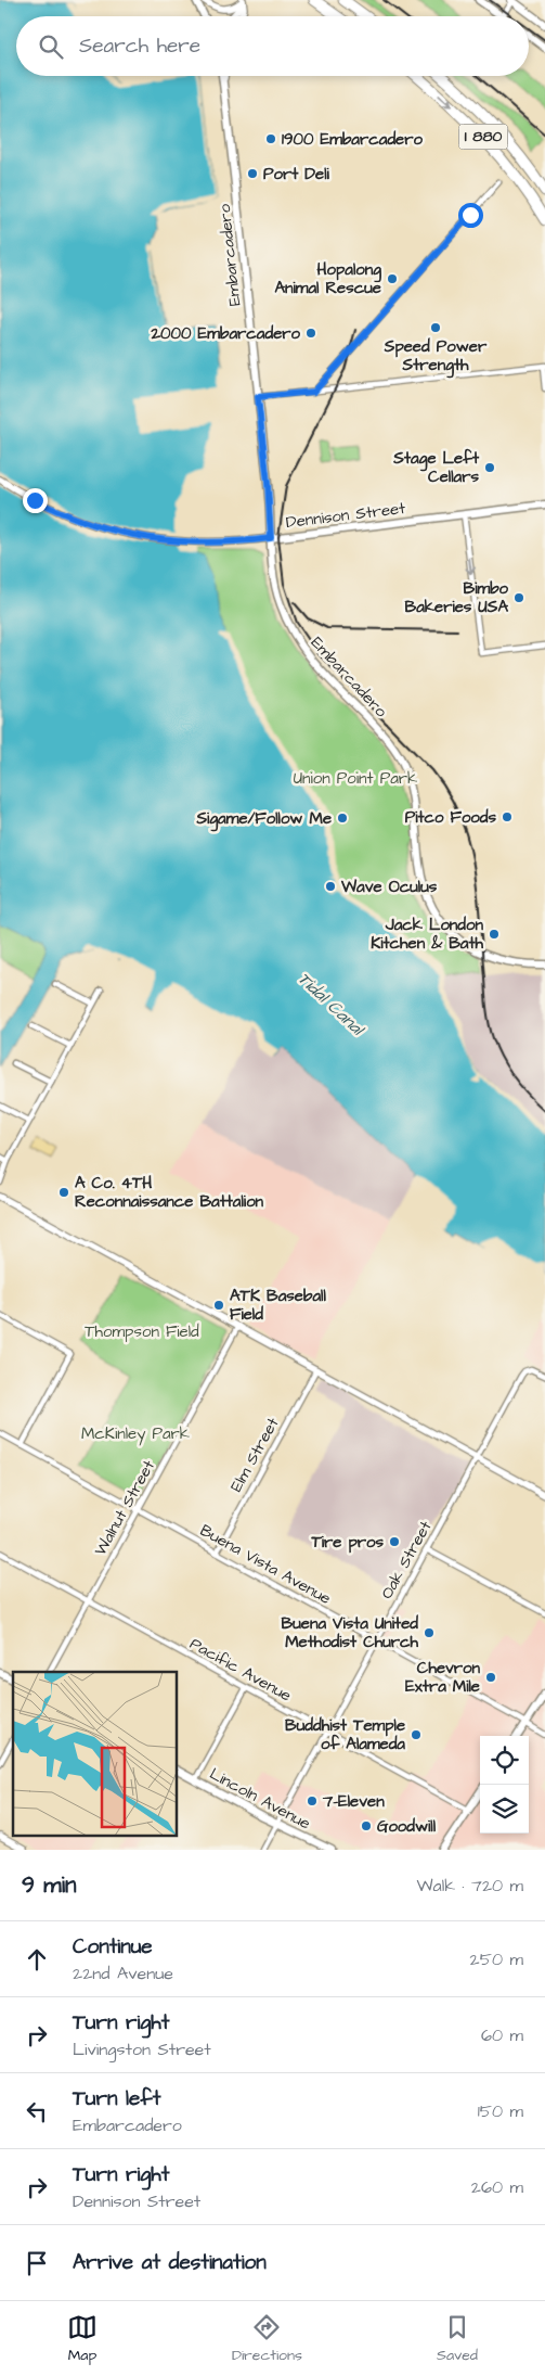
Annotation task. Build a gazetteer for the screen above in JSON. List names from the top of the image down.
{
  "streets": {
    "highway": ["I 880"],
    "main road": ["Embarcadero", "Dennison Street", "Lincoln Avenue"],
    "street": [
      "Elm Street",
      "Walnut Street",
      "Oak Street",
      "Buena Vista Avenue",
      "Pacific Avenue"
    ]
  },
  "crossings": [
    ["Embarcadero", "Dennison Street"],
    ["Elm Street", "Buena Vista Avenue"],
    ["Walnut Street", "Buena Vista Avenue"],
    ["Walnut Street", "Pacific Avenue"],
    ["Oak Street", "Buena Vista Avenue"],
    ["Oak Street", "Pacific Avenue"],
    ["Oak Street", "Lincoln Avenue"]
  ],
  "water": ["Tidal Canal"],
  "parks": ["Union Point Park", "Thompson Field", "McKinley Park"],
  "places": [
    "1900 Embarcadero",
    "Port Deli",
    "Hopalong Animal Rescue",
    "Speed Power Strength",
    "2000 Embarcadero",
    "Stage Left Cellars",
    "Bimbo Bakeries USA",
    "Pitco Foods",
    "Sigame/Follow Me",
    "Wave Oculus",
    "Jack London Kitchen & Bath",
    "A Co. 4TH Reconnaissance Battalion",
    "ATK Baseball Field",
    "Tire pros",
    "Buena Vista United Methodist Church",
    "Chevron Extra Mile",
    "Buddhist Temple of Alameda",
    "7-Eleven",
    "Goodwill"
  ],
  "page": {
    "search": "Search here",
    "heading": ["9 min", "Walk · 720 m"],
    "list": [
      ["Continue", "22nd Avenue", "250 m"],
      ["Turn right", "Livingston Street", "60 m"],
      ["Turn left", "Embarcadero", "150 m"],
      ["Turn right", "Dennison Street", "260 m"],
      "Arrive at destination"
    ],
    "nav": ["Map", "Directions", "Saved"]
  }
}
